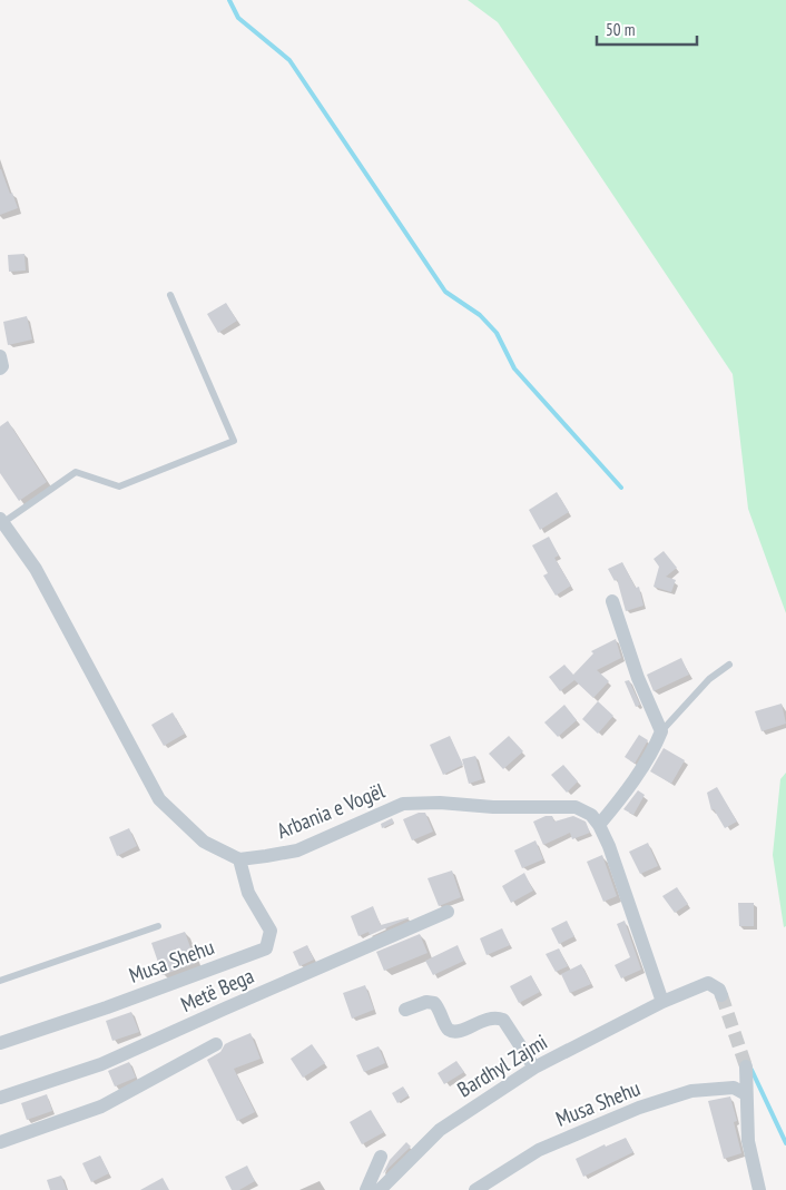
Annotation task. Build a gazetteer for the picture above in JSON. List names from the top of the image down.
{
  "streets": {
    "street": [
      "Arbania e Vogël",
      "Musa Shehu",
      "Metë Bega",
      "Bardhyl Zajmi"
    ]
  },
  "crossings": [
    ["Arbania e Vogël", "Musa Shehu"],
    ["Arbania e Vogël", "Bardhyl Zajmi"]
  ],
  "scale_bar": "50 m"
}
